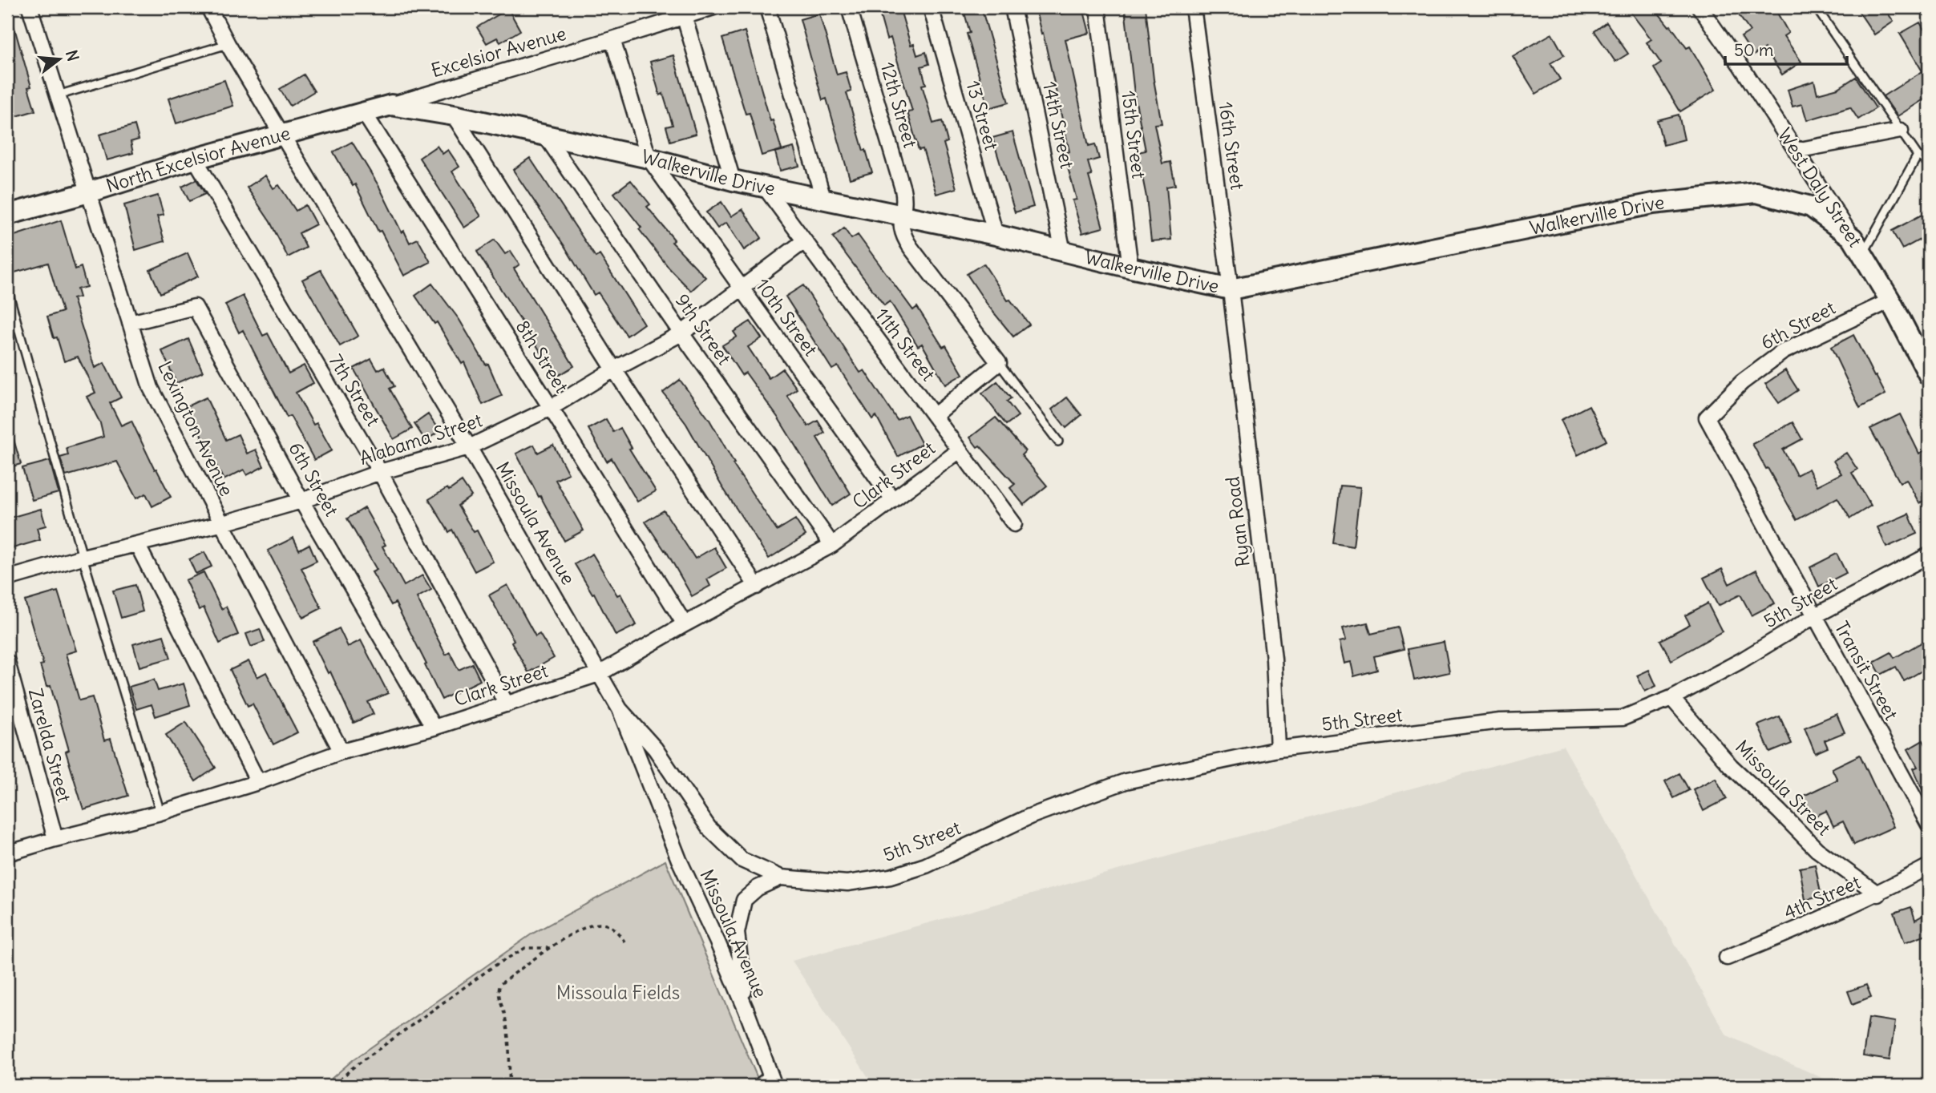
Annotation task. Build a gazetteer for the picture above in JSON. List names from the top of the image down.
{
  "streets": {
    "street": [
      "Excelsior Avenue",
      "12th Street",
      "13 Street",
      "14th Street",
      "15th Street",
      "16th Street",
      "North Excelsior Avenue",
      "Walkerville Drive",
      "West Daly Street",
      "10th Street",
      "6th Street",
      "9th Street",
      "11th Street",
      "8th Street",
      "7th Street",
      "Lexington Avenue",
      "Alabama Street",
      "Clark Street",
      "Ryan Road",
      "Missoula Avenue",
      "5th Street",
      "Transit Street",
      "Zarelda Street",
      "Missoula Street",
      "4th Street"
    ]
  },
  "crossings": [
    ["Excelsior Avenue", "North Excelsior Avenue"],
    ["Excelsior Avenue", "Walkerville Drive"],
    ["Excelsior Avenue", "10th Street"],
    ["12th Street", "Walkerville Drive"],
    ["13 Street", "Walkerville Drive"],
    ["14th Street", "Walkerville Drive"],
    ["15th Street", "Walkerville Drive"],
    ["16th Street", "Walkerville Drive"],
    ["16th Street", "Ryan Road"],
    ["North Excelsior Avenue", "Walkerville Drive"],
    ["North Excelsior Avenue", "8th Street"],
    ["North Excelsior Avenue", "7th Street"],
    ["North Excelsior Avenue", "Lexington Avenue"],
    ["North Excelsior Avenue", "Missoula Avenue"],
    ["Walkerville Drive", "West Daly Street"],
    ["Walkerville Drive", "10th Street"],
    ["Walkerville Drive", "9th Street"],
    ["Walkerville Drive", "11th Street"],
    ["Walkerville Drive", "Ryan Road"],
    ["West Daly Street", "6th Street"],
    ["10th Street", "Alabama Street"],
    ["10th Street", "Clark Street"],
    ["6th Street", "Lexington Avenue"],
    ["6th Street", "Alabama Street"],
    ["6th Street", "Clark Street"],
    ["6th Street", "Transit Street"],
    ["9th Street", "Alabama Street"],
    ["9th Street", "Clark Street"],
    ["11th Street", "Alabama Street"],
    ["11th Street", "Clark Street"],
    ["8th Street", "Alabama Street"],
    ["8th Street", "Clark Street"],
    ["7th Street", "Alabama Street"],
    ["7th Street", "Clark Street"],
    ["Lexington Avenue", "Alabama Street"],
    ["Lexington Avenue", "Clark Street"],
    ["Alabama Street", "Missoula Avenue"],
    ["Clark Street", "Missoula Avenue"],
    ["Clark Street", "Zarelda Street"],
    ["Ryan Road", "5th Street"],
    ["Missoula Avenue", "5th Street"],
    ["5th Street", "Transit Street"],
    ["5th Street", "Missoula Street"],
    ["Missoula Street", "4th Street"]
  ],
  "parks": ["Missoula Fields"],
  "scale_bar": "50 m",
  "north": "right"
}
